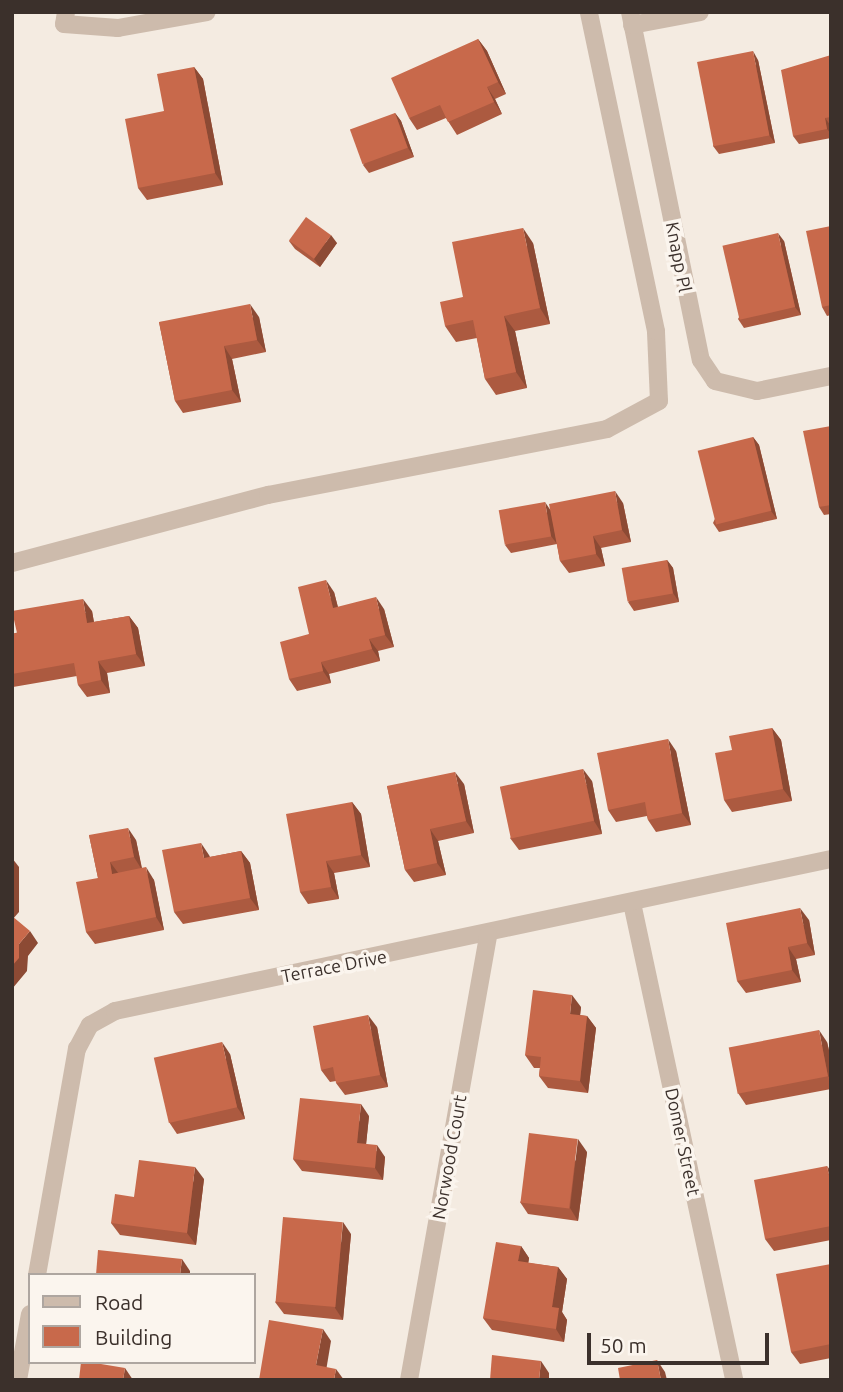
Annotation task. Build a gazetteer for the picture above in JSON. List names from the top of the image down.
{
  "streets": {
    "street": [
      "Knapp Pl",
      "Terrace Drive",
      "Domer Street",
      "Norwood Court"
    ]
  },
  "crossings": [
    ["Terrace Drive", "Domer Street"],
    ["Terrace Drive", "Norwood Court"]
  ],
  "legend": ["Road", "Building"],
  "scale_bar": "50 m"
}
